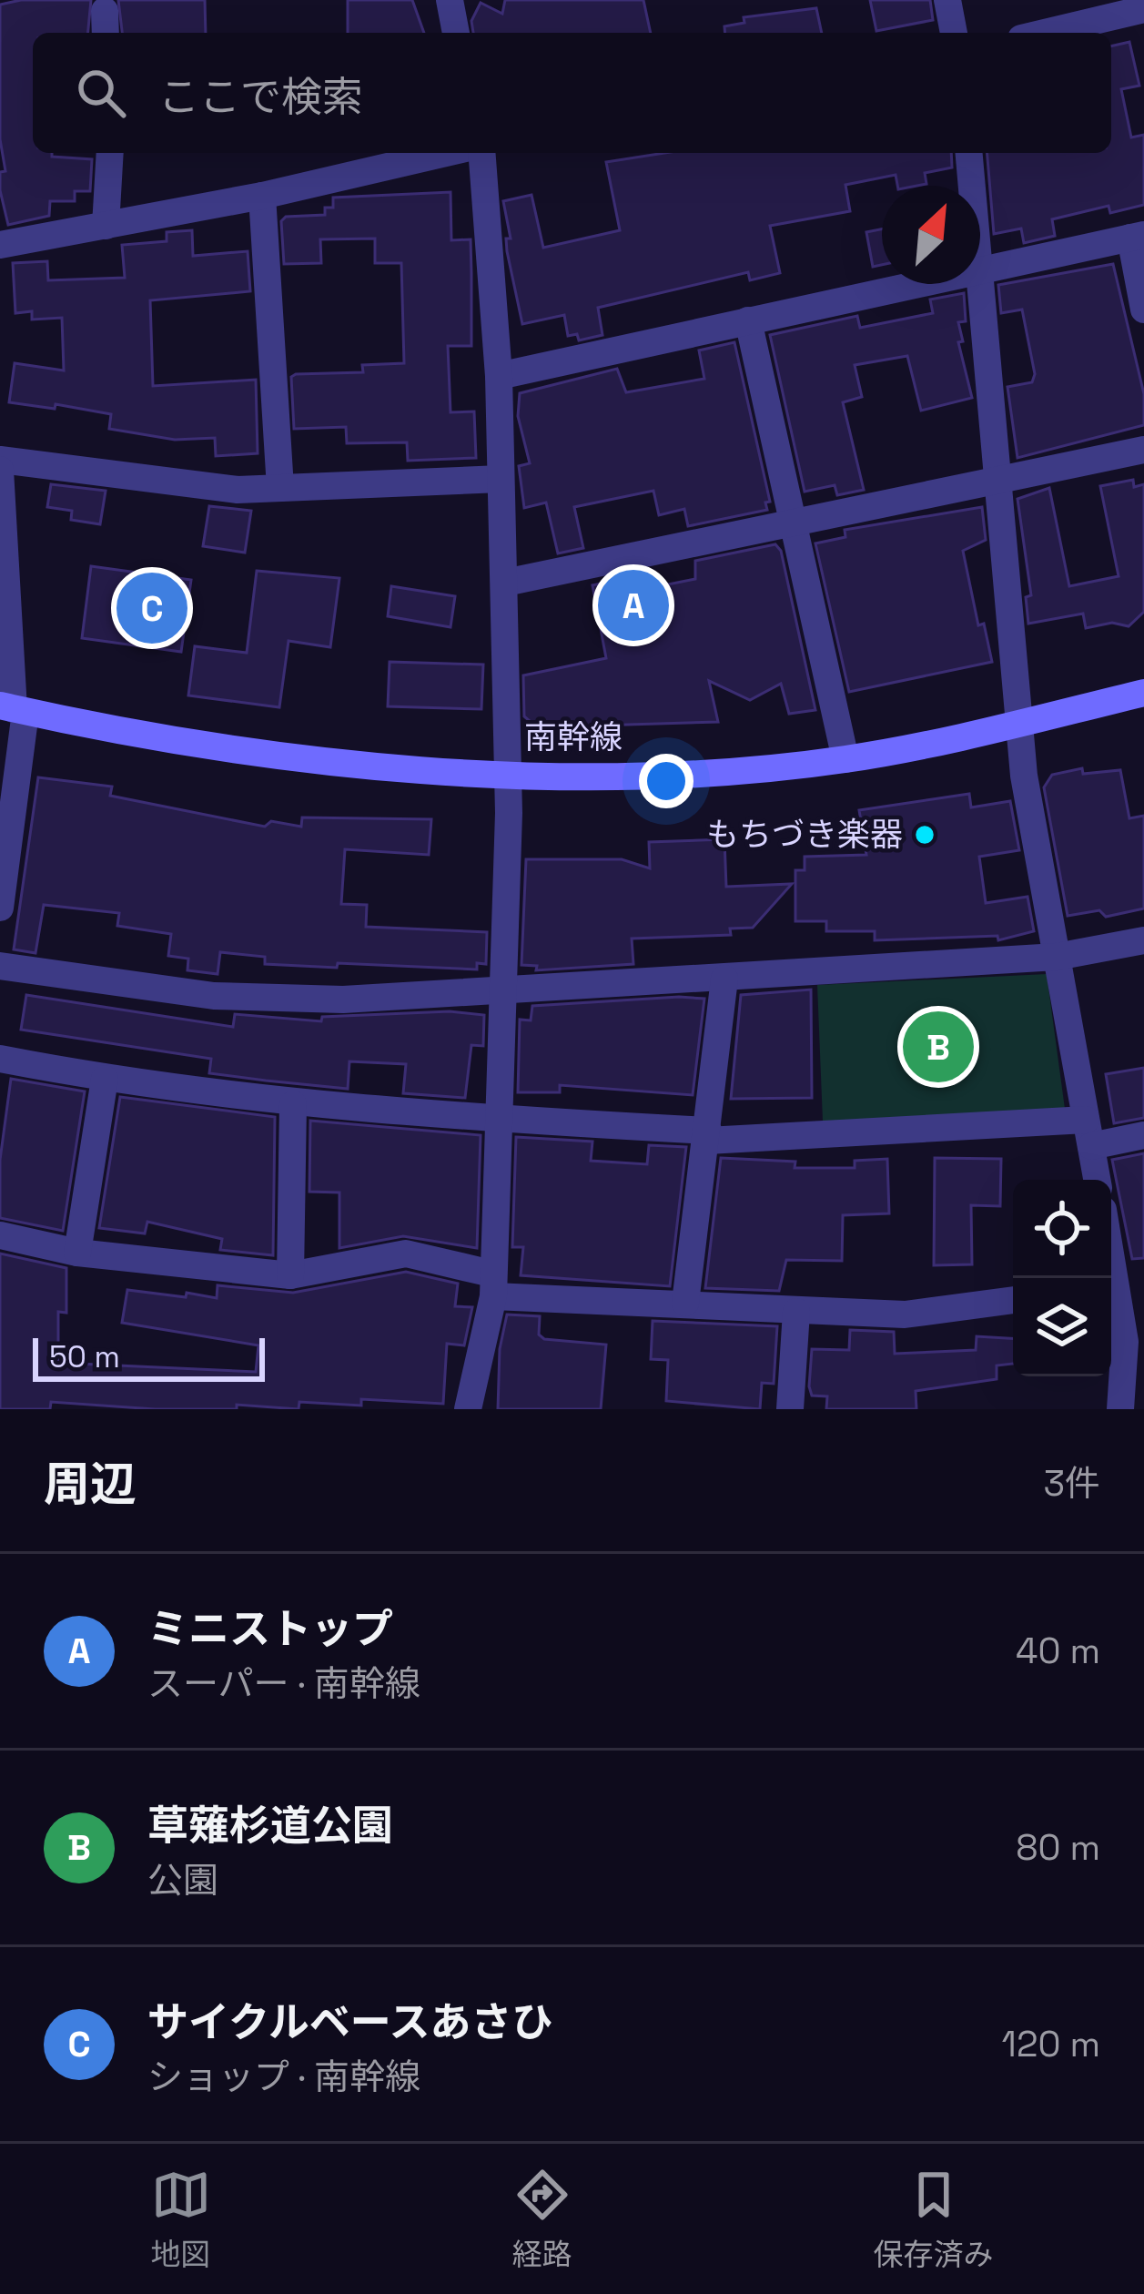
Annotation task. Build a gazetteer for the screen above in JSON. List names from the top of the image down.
{
  "streets": {
    "main road": ["南幹線"]
  },
  "places": ["もちづき楽器"],
  "scale_bar": "50 m",
  "north": "top right",
  "page": {
    "search": "ここで検索",
    "pins": ["A", "C", "B"],
    "scale": "50 m",
    "heading": ["周辺", "3件"],
    "list": [
      {
        "mark": "A",
        "name": "ミニストップ",
        "note": "スーパー · 南幹線",
        "value": "40 m"
      },
      {
        "mark": "B",
        "name": "草薙杉道公園",
        "note": "公園",
        "value": "80 m"
      },
      {
        "mark": "C",
        "name": "サイクルベースあさひ",
        "note": "ショップ · 南幹線",
        "value": "120 m"
      }
    ],
    "nav": ["地図", "経路", "保存済み"]
  }
}
